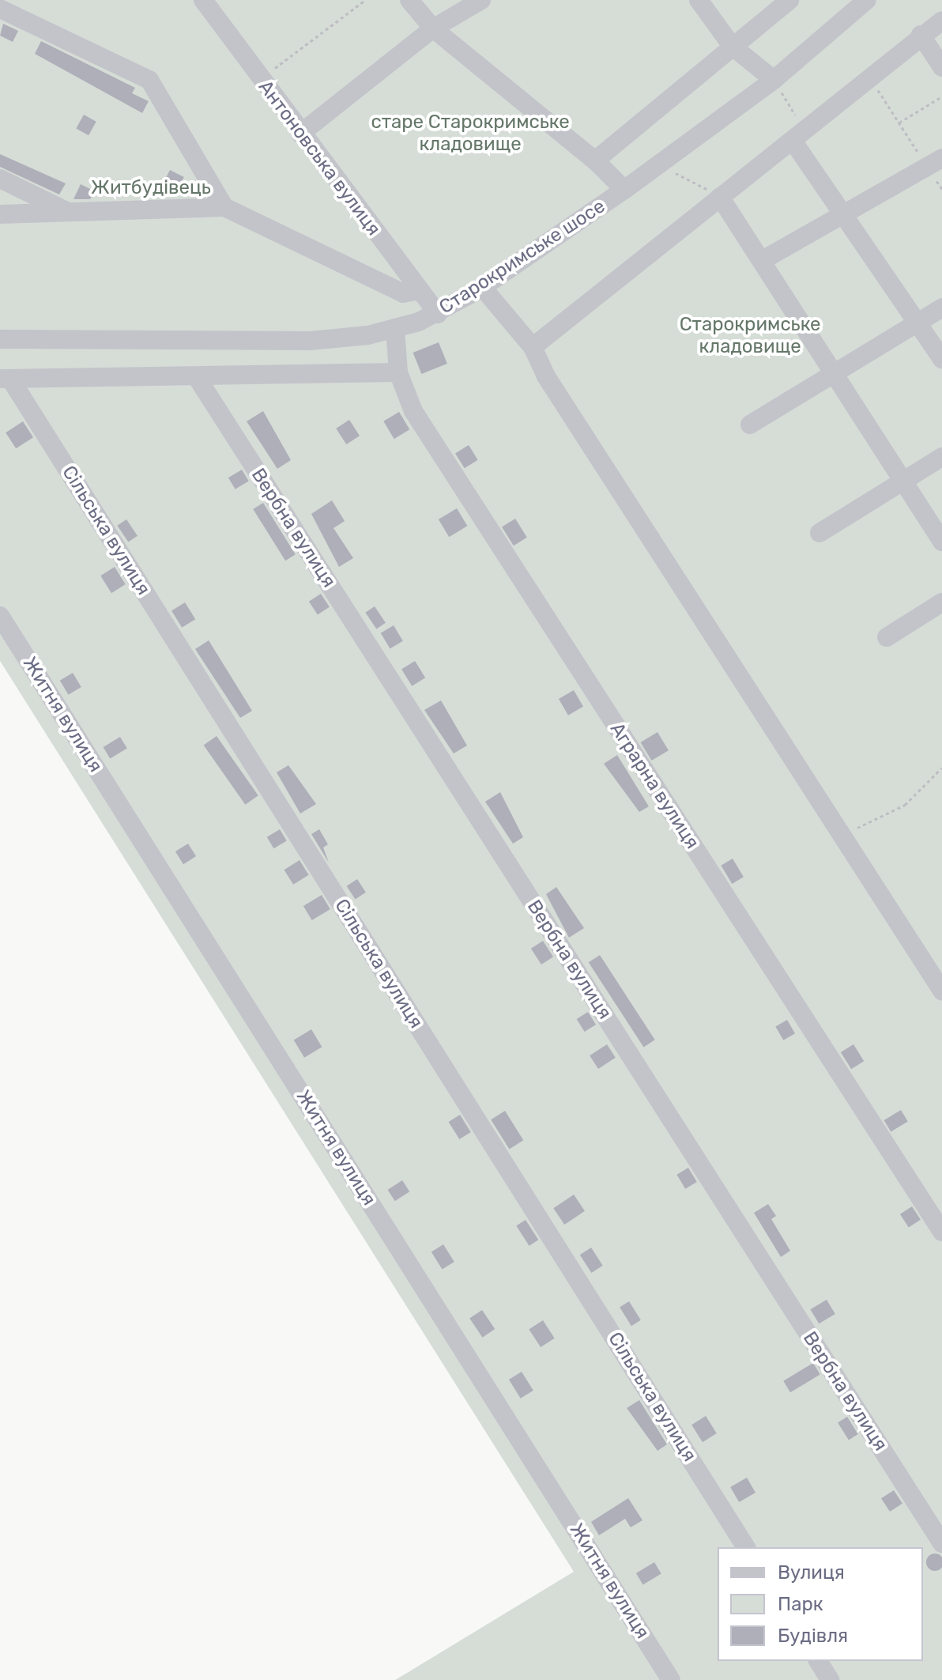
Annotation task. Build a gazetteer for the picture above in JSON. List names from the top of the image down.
{
  "streets": {
    "street": [
      "Антоновська вулиця",
      "Старокримське шосе",
      "Вербна вулиця",
      "Сільська вулиця",
      "Житня вулиця",
      "Аграрна вулиця"
    ]
  },
  "crossings": [
    ["Антоновська вулиця", "Старокримське шосе"],
    ["Старокримське шосе", "Аграрна вулиця"]
  ],
  "parks": ["старе Старокримське кладовище", "Житбудівець", "Старокримське кладовище"],
  "legend": ["Вулиця", "Парк", "Будівля"]
}
